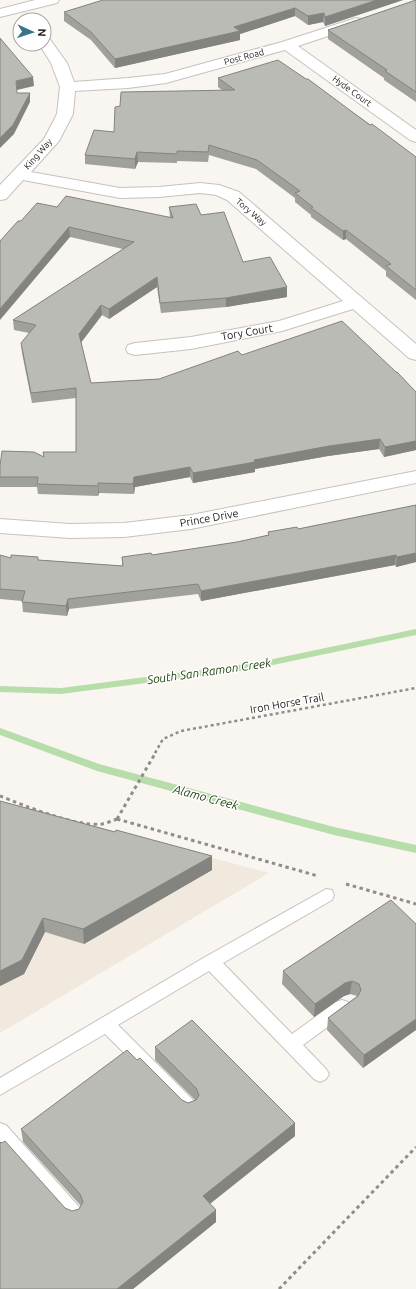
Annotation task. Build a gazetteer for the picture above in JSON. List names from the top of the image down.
{
  "streets": {
    "street": [
      "Post Road",
      "Hyde Court",
      "King Way",
      "Tory Way",
      "Tory Court",
      "Prince Drive"
    ],
    "path": ["Iron Horse Trail"]
  },
  "crossings": [
    ["Post Road", "Hyde Court"],
    ["Post Road", "King Way"],
    ["King Way", "Tory Way"],
    ["Tory Way", "Tory Court"]
  ],
  "water": ["South San Ramon Creek", "Alamo Creek"],
  "north": "right"
}
